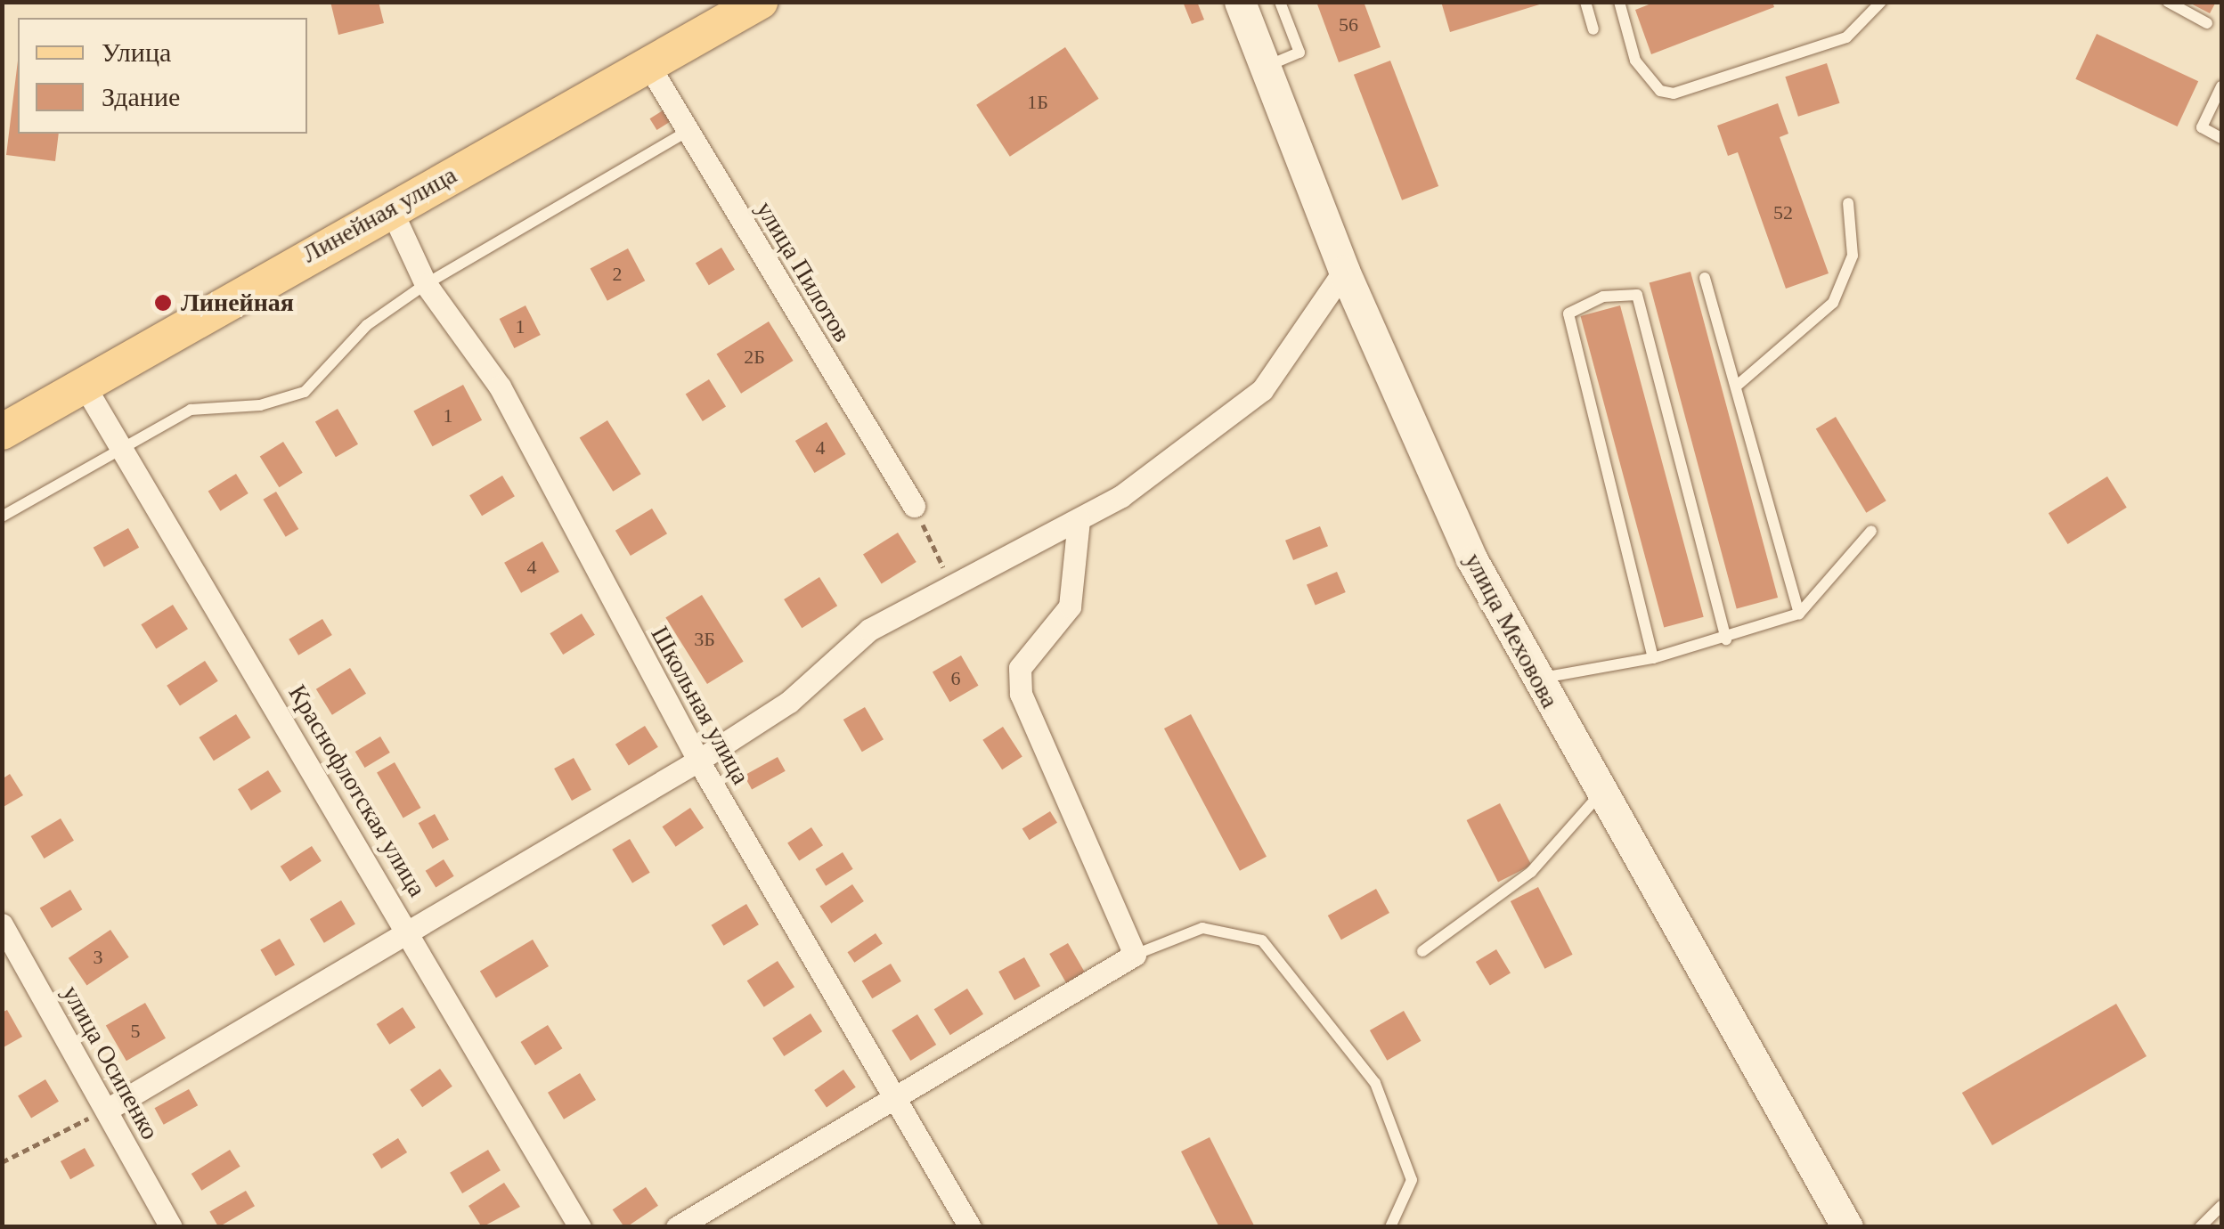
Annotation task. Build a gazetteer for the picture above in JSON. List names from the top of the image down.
{
  "streets": {
    "main road": ["Линейная улица"],
    "street": [
      "улица Пилотов",
      "улица Меховова",
      "Школьная улица",
      "Краснофлотская улица",
      "улица Осипенко"
    ]
  },
  "crossings": [
    ["Линейная улица", "улица Пилотов"],
    ["Линейная улица", "Школьная улица"],
    ["Линейная улица", "Краснофлотская улица"]
  ],
  "places": ["Линейная"],
  "house_numbers": [
    "56",
    "1Б",
    "52",
    "2",
    "1",
    "2Б",
    "1",
    "4",
    "4",
    "3Б",
    "6",
    "3",
    "5"
  ],
  "legend": ["Улица", "Здание"]
}
